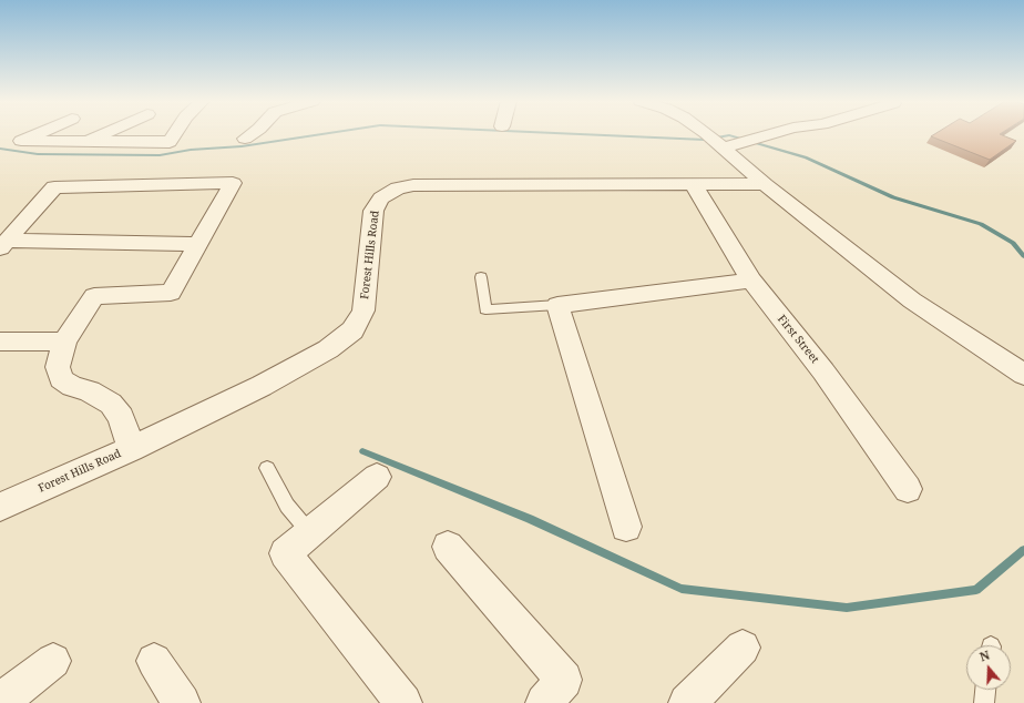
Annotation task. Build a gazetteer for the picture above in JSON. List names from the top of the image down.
{
  "streets": {
    "street": ["Forest Hills Road", "First Street"]
  },
  "crossings": [
    ["Forest Hills Road", "First Street"]
  ],
  "north": "top"
}
